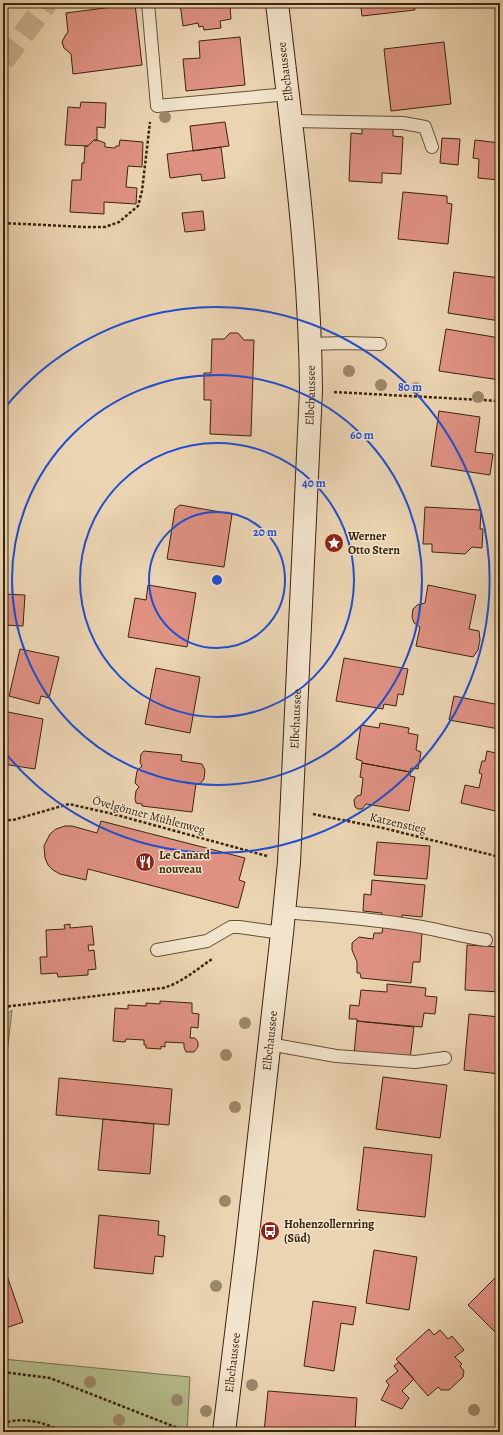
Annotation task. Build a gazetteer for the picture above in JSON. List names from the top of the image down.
{
  "streets": {
    "main road": ["Elbchaussee"],
    "path": ["Övelgönner Mühlenweg", "Katzenstieg"]
  },
  "crossings": [
    ["Elbchaussee", "Övelgönner Mühlenweg"],
    ["Elbchaussee", "Katzenstieg"]
  ],
  "places": {
    "place": ["Werner Otto Stern"],
    "restaurant": ["Le Canard nouveau"],
    "bus stop": ["Hohenzollernring (Süd)"]
  },
  "rings": [
    "80 m",
    "60 m",
    "40 m",
    "20 m"
  ]
}
